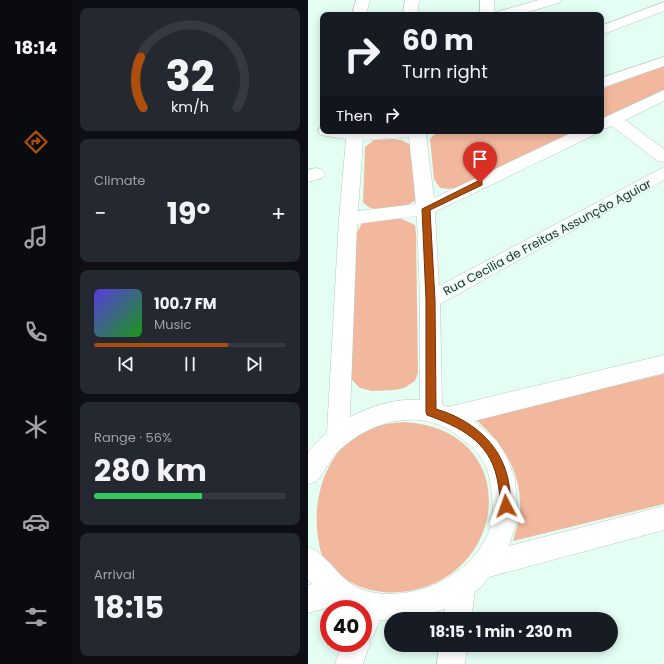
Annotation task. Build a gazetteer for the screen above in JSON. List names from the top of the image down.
{
  "streets": {
    "street": ["Rua Cecília de Freitas Assunção Aguiar"]
  },
  "page": {
    "tabs": "18:14",
    "turn": ["60 m", "Turn right"],
    "then": "Then",
    "tile": [
      "Climate",
      ["Range · 56%", "280 km"],
      ["Arrival", "18:15"]
    ],
    "heat": ["−", "19°", "+"],
    "song": ["100.7 FM", "Music"],
    "limit": "40",
    "trip": "18:15 · 1 min · 230 m",
    "gauge": ["32", "km/h"]
  }
}
